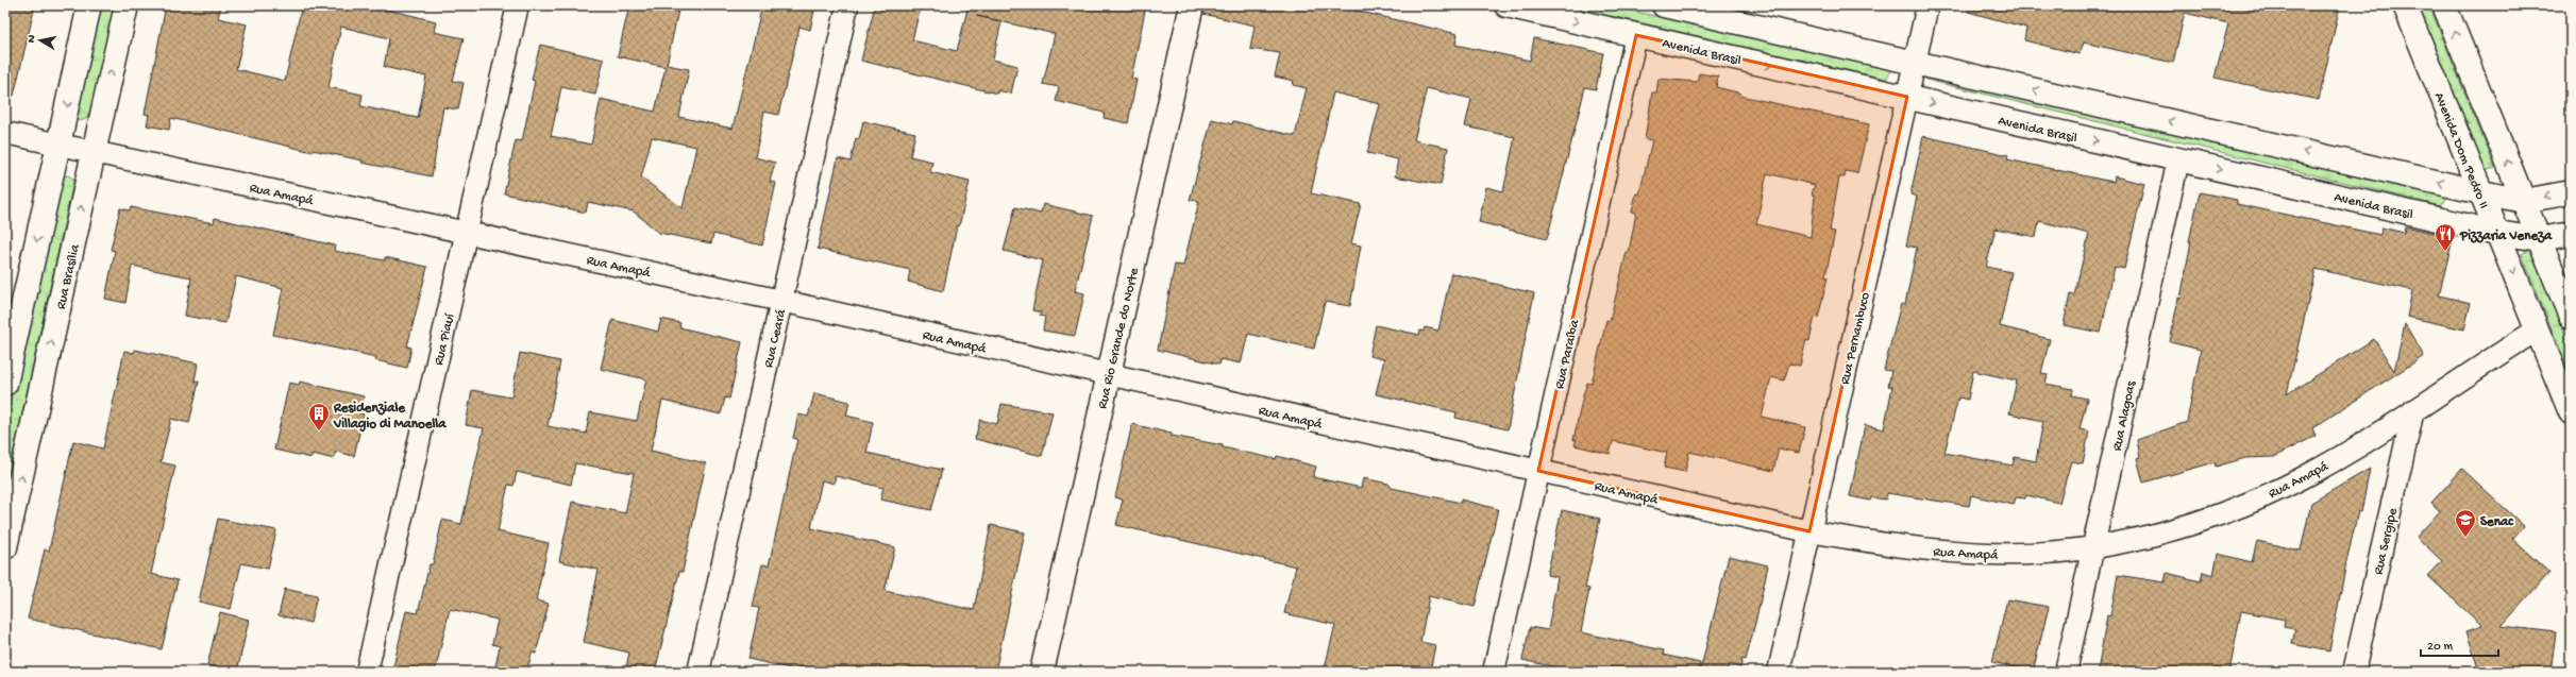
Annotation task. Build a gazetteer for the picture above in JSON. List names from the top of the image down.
{
  "streets": {
    "main road": [
      "Avenida Brasil",
      "Avenida Dom Pedro II",
      "Rua Brasília",
      "Rua Rio Grande do Norte"
    ],
    "street": [
      "Rua Amapá",
      "Rua Ceará",
      "Rua Pernambuco",
      "Rua Piauí",
      "Rua Paraíba",
      "Rua Alagoas",
      "Rua Sergipe"
    ]
  },
  "crossings": [
    ["Avenida Brasil", "Avenida Dom Pedro II"],
    ["Avenida Brasil", "Rua Pernambuco"],
    ["Avenida Brasil", "Rua Paraíba"],
    ["Avenida Brasil", "Rua Alagoas"],
    ["Avenida Dom Pedro II", "Rua Amapá"],
    ["Rua Amapá", "Rua Brasília"],
    ["Rua Amapá", "Rua Ceará"],
    ["Rua Amapá", "Rua Rio Grande do Norte"],
    ["Rua Amapá", "Rua Pernambuco"],
    ["Rua Amapá", "Rua Piauí"],
    ["Rua Amapá", "Rua Paraíba"],
    ["Rua Amapá", "Rua Alagoas"],
    ["Rua Amapá", "Rua Sergipe"]
  ],
  "places": {
    "restaurant": ["Pizzaria Veneza"],
    "building": ["Residenziale Villagio di Manoella"],
    "school or university": ["Senac"]
  },
  "scale_bar": "20 m",
  "north": "left"
}
